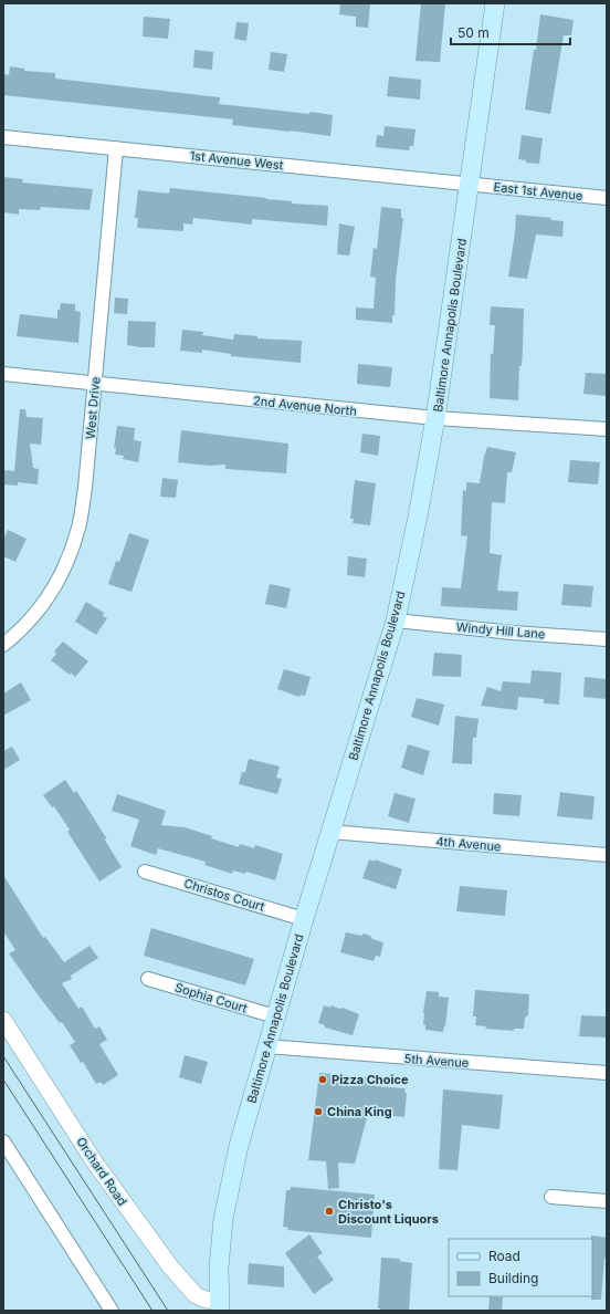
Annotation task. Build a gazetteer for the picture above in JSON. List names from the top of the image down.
{
  "streets": {
    "main road": ["Baltimore Annapolis Boulevard"],
    "street": [
      "1st Avenue West",
      "East 1st Avenue",
      "2nd Avenue North",
      "West Drive",
      "Windy Hill Lane",
      "4th Avenue",
      "Christos Court",
      "Sophia Court",
      "5th Avenue",
      "Orchard Road"
    ]
  },
  "crossings": [
    ["1st Avenue West", "East 1st Avenue"],
    ["1st Avenue West", "Baltimore Annapolis Boulevard"],
    ["1st Avenue West", "West Drive"],
    ["East 1st Avenue", "Baltimore Annapolis Boulevard"],
    ["Baltimore Annapolis Boulevard", "2nd Avenue North"],
    ["Baltimore Annapolis Boulevard", "Windy Hill Lane"],
    ["Baltimore Annapolis Boulevard", "4th Avenue"],
    ["Baltimore Annapolis Boulevard", "Christos Court"],
    ["Baltimore Annapolis Boulevard", "Sophia Court"],
    ["Baltimore Annapolis Boulevard", "5th Avenue"],
    ["Baltimore Annapolis Boulevard", "Orchard Road"],
    ["2nd Avenue North", "West Drive"]
  ],
  "places": ["Pizza Choice", "China King", "Christo's Discount Liquors"],
  "legend": ["Road", "Building"],
  "scale_bar": "50 m"
}
